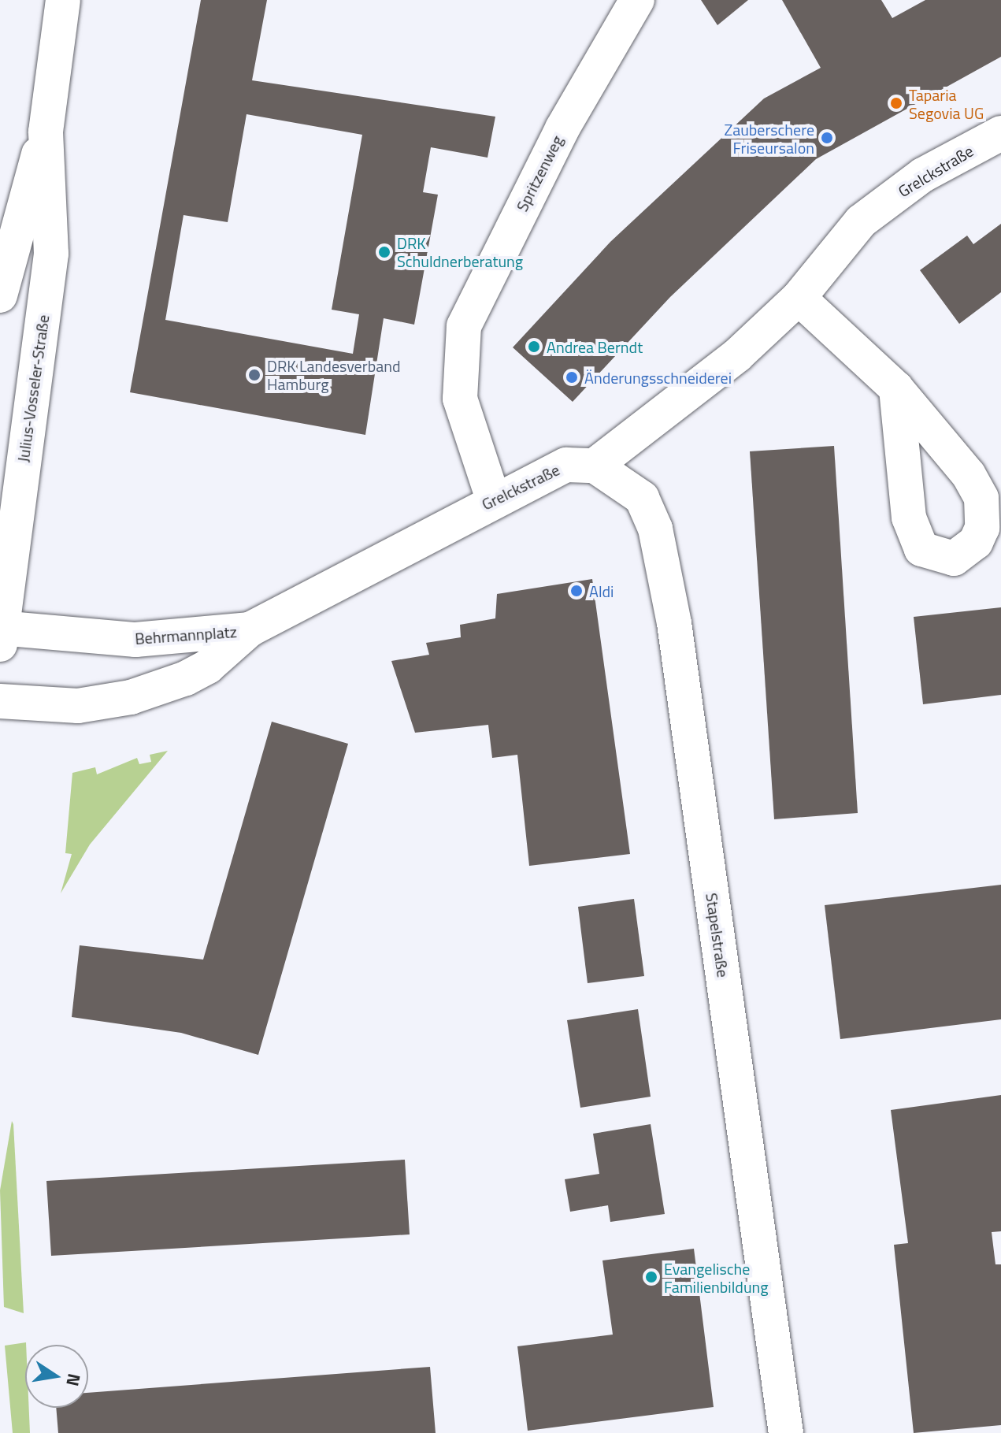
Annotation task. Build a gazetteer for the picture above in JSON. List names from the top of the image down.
{
  "streets": {
    "street": [
      "Grelckstraße",
      "Spritzenweg",
      "Julius-Vosseler-Straße",
      "Behrmannplatz",
      "Stapelstraße"
    ]
  },
  "crossings": [
    ["Grelckstraße", "Spritzenweg"],
    ["Grelckstraße", "Behrmannplatz"],
    ["Grelckstraße", "Stapelstraße"],
    ["Julius-Vosseler-Straße", "Behrmannplatz"]
  ],
  "places": [
    "Taparia Segovia UG",
    "Zauberschere Friseursalon",
    "DRK Schuldnerberatung",
    "Andrea Berndt",
    "DRK Landesverband Hamburg",
    "Änderungsschneiderei",
    "Aldi",
    "Evangelische Familienbildung"
  ],
  "north": "right"
}
